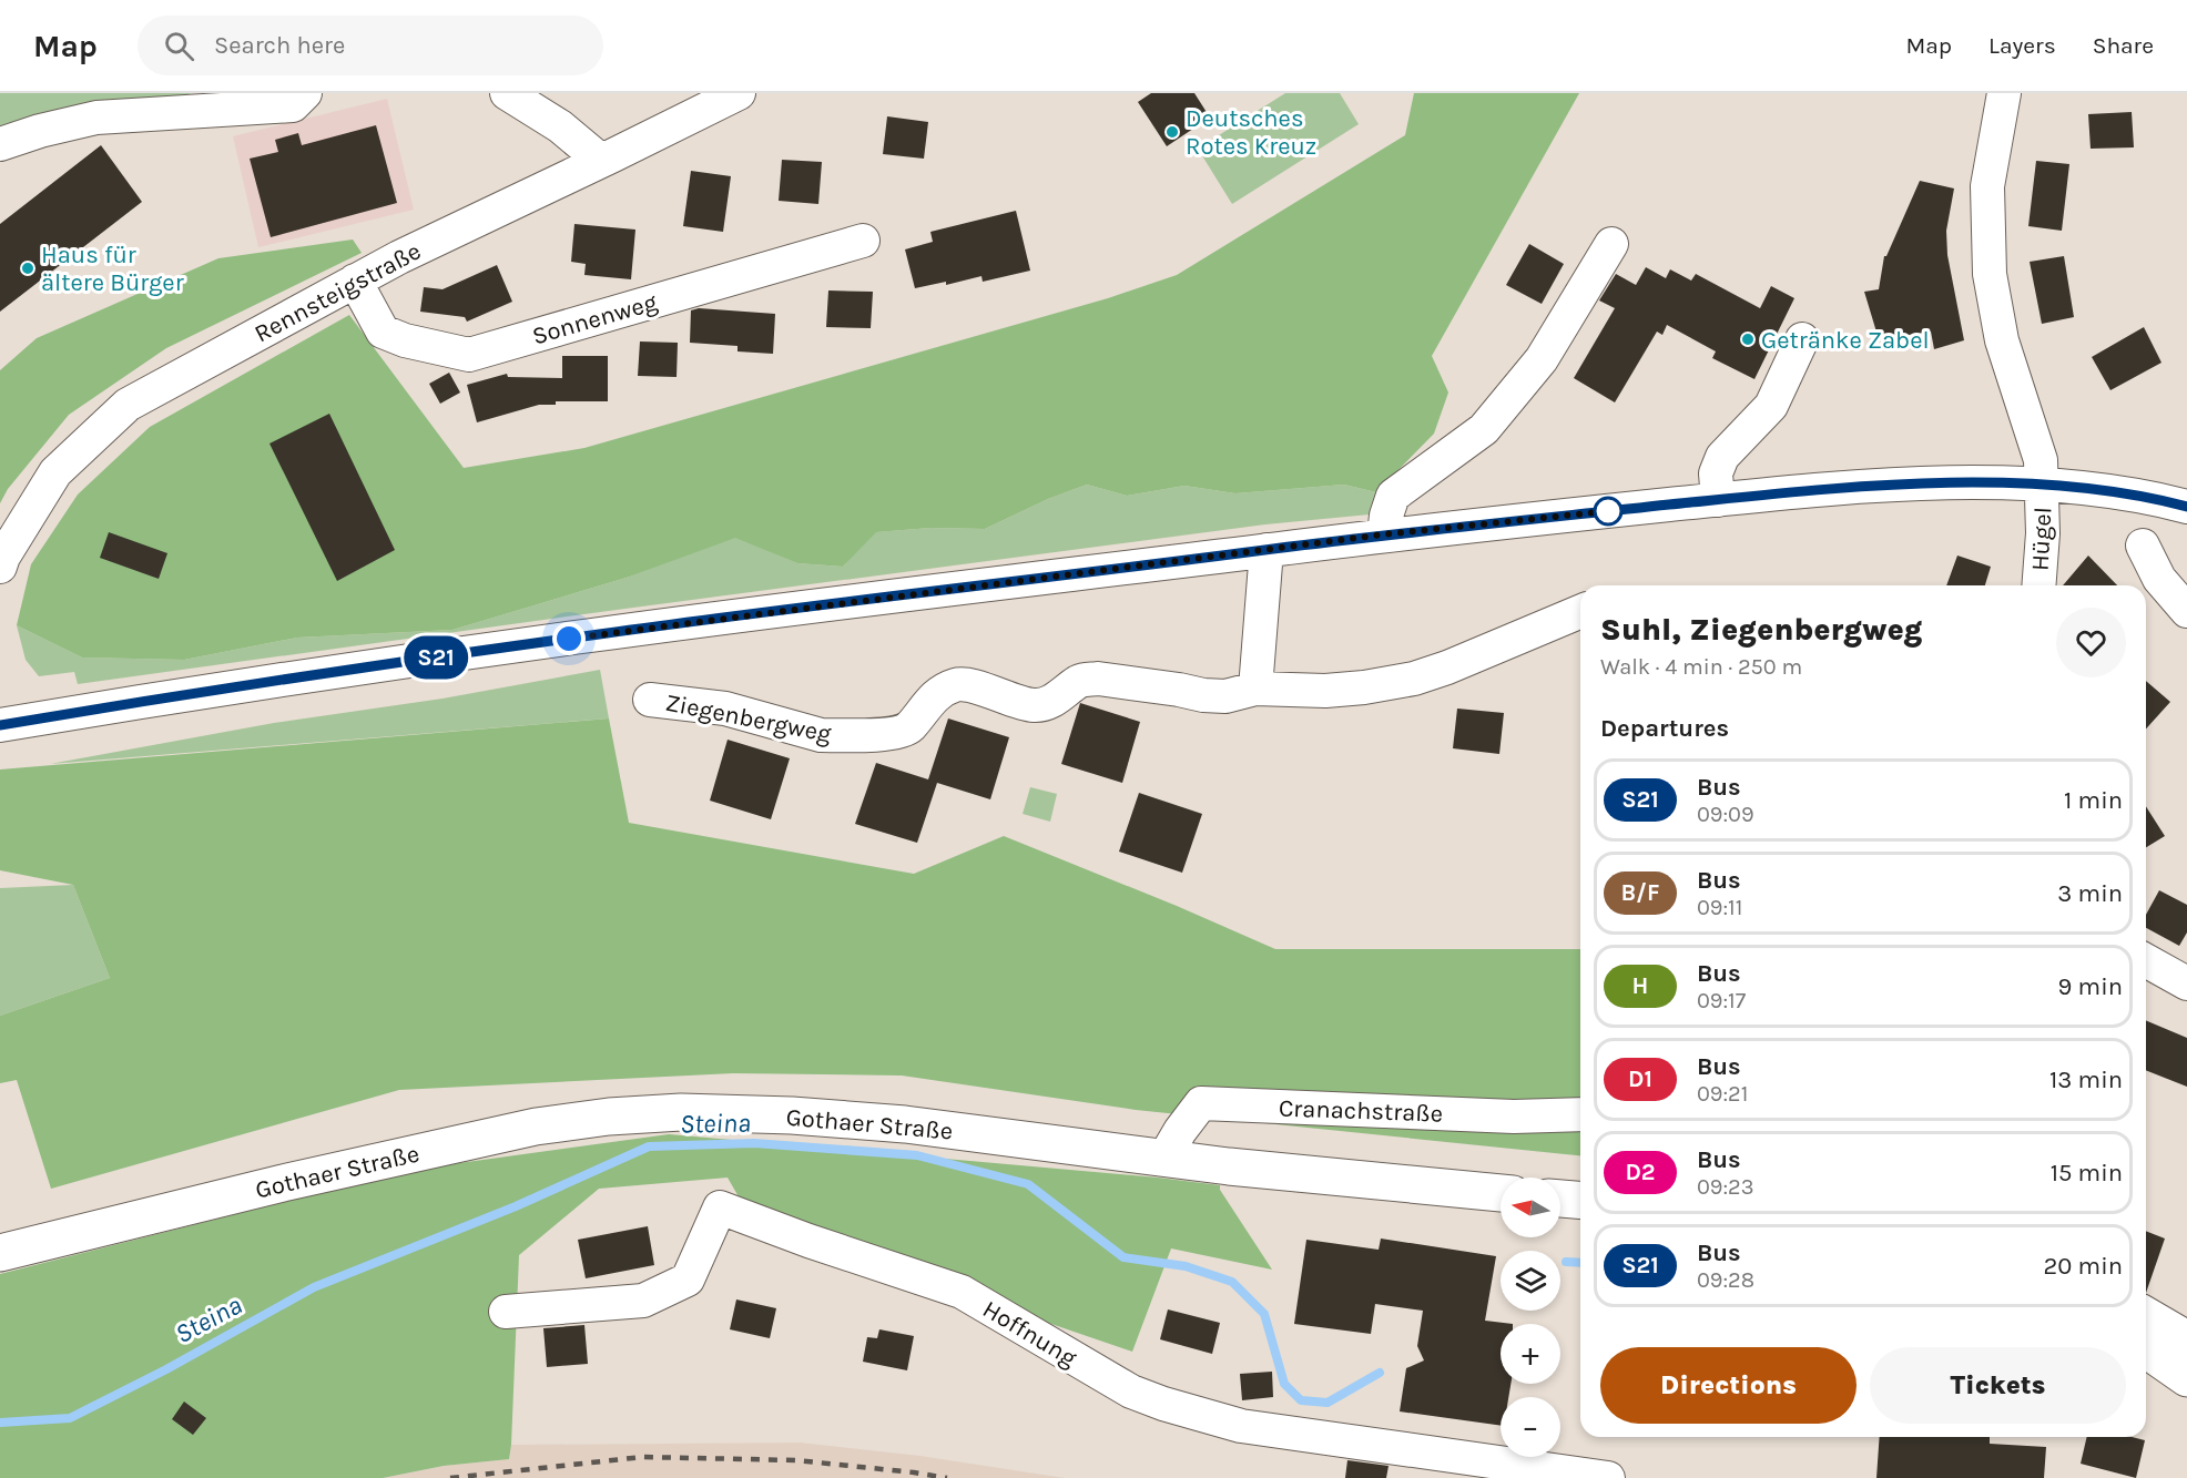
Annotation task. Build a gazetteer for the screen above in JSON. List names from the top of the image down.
{
  "streets": {
    "main road": ["Gothaer Straße"],
    "street": [
      "Rennsteigstraße",
      "Sonnenweg",
      "Hügel",
      "Ziegenbergweg",
      "Cranachstraße",
      "Hoffnung"
    ]
  },
  "crossings": [
    ["Rennsteigstraße", "Sonnenweg"],
    ["Cranachstraße", "Gothaer Straße"]
  ],
  "water": ["Steina"],
  "places": ["Deutsches Rotes Kreuz", "Haus für ältere Bürger", "Getränke Zabel"],
  "lines": ["bus line S21"],
  "north": "left",
  "page": {
    "header": "Map",
    "search": "Search here",
    "nav": ["Map", "Layers", "Share"],
    "on_map": "S21",
    "heading": [
      ["Suhl, Ziegenbergweg", "Walk · 4 min · 250 m"],
      "Departures"
    ],
    "list": [
      {
        "mark": "S21",
        "name": "Bus",
        "note": "09:09",
        "value": "1 min"
      },
      {
        "mark": "B/F",
        "name": "Bus",
        "note": "09:11",
        "value": "3 min"
      },
      {
        "mark": "H",
        "name": "Bus",
        "note": "09:17",
        "value": "9 min"
      },
      {
        "mark": "D1",
        "name": "Bus",
        "note": "09:21",
        "value": "13 min"
      },
      {
        "mark": "D2",
        "name": "Bus",
        "note": "09:23",
        "value": "15 min"
      },
      {
        "mark": "S21",
        "name": "Bus",
        "note": "09:28",
        "value": "20 min"
      }
    ],
    "map_buttons": ["+", "−"],
    "buttons": ["Directions", "Tickets"]
  }
}
